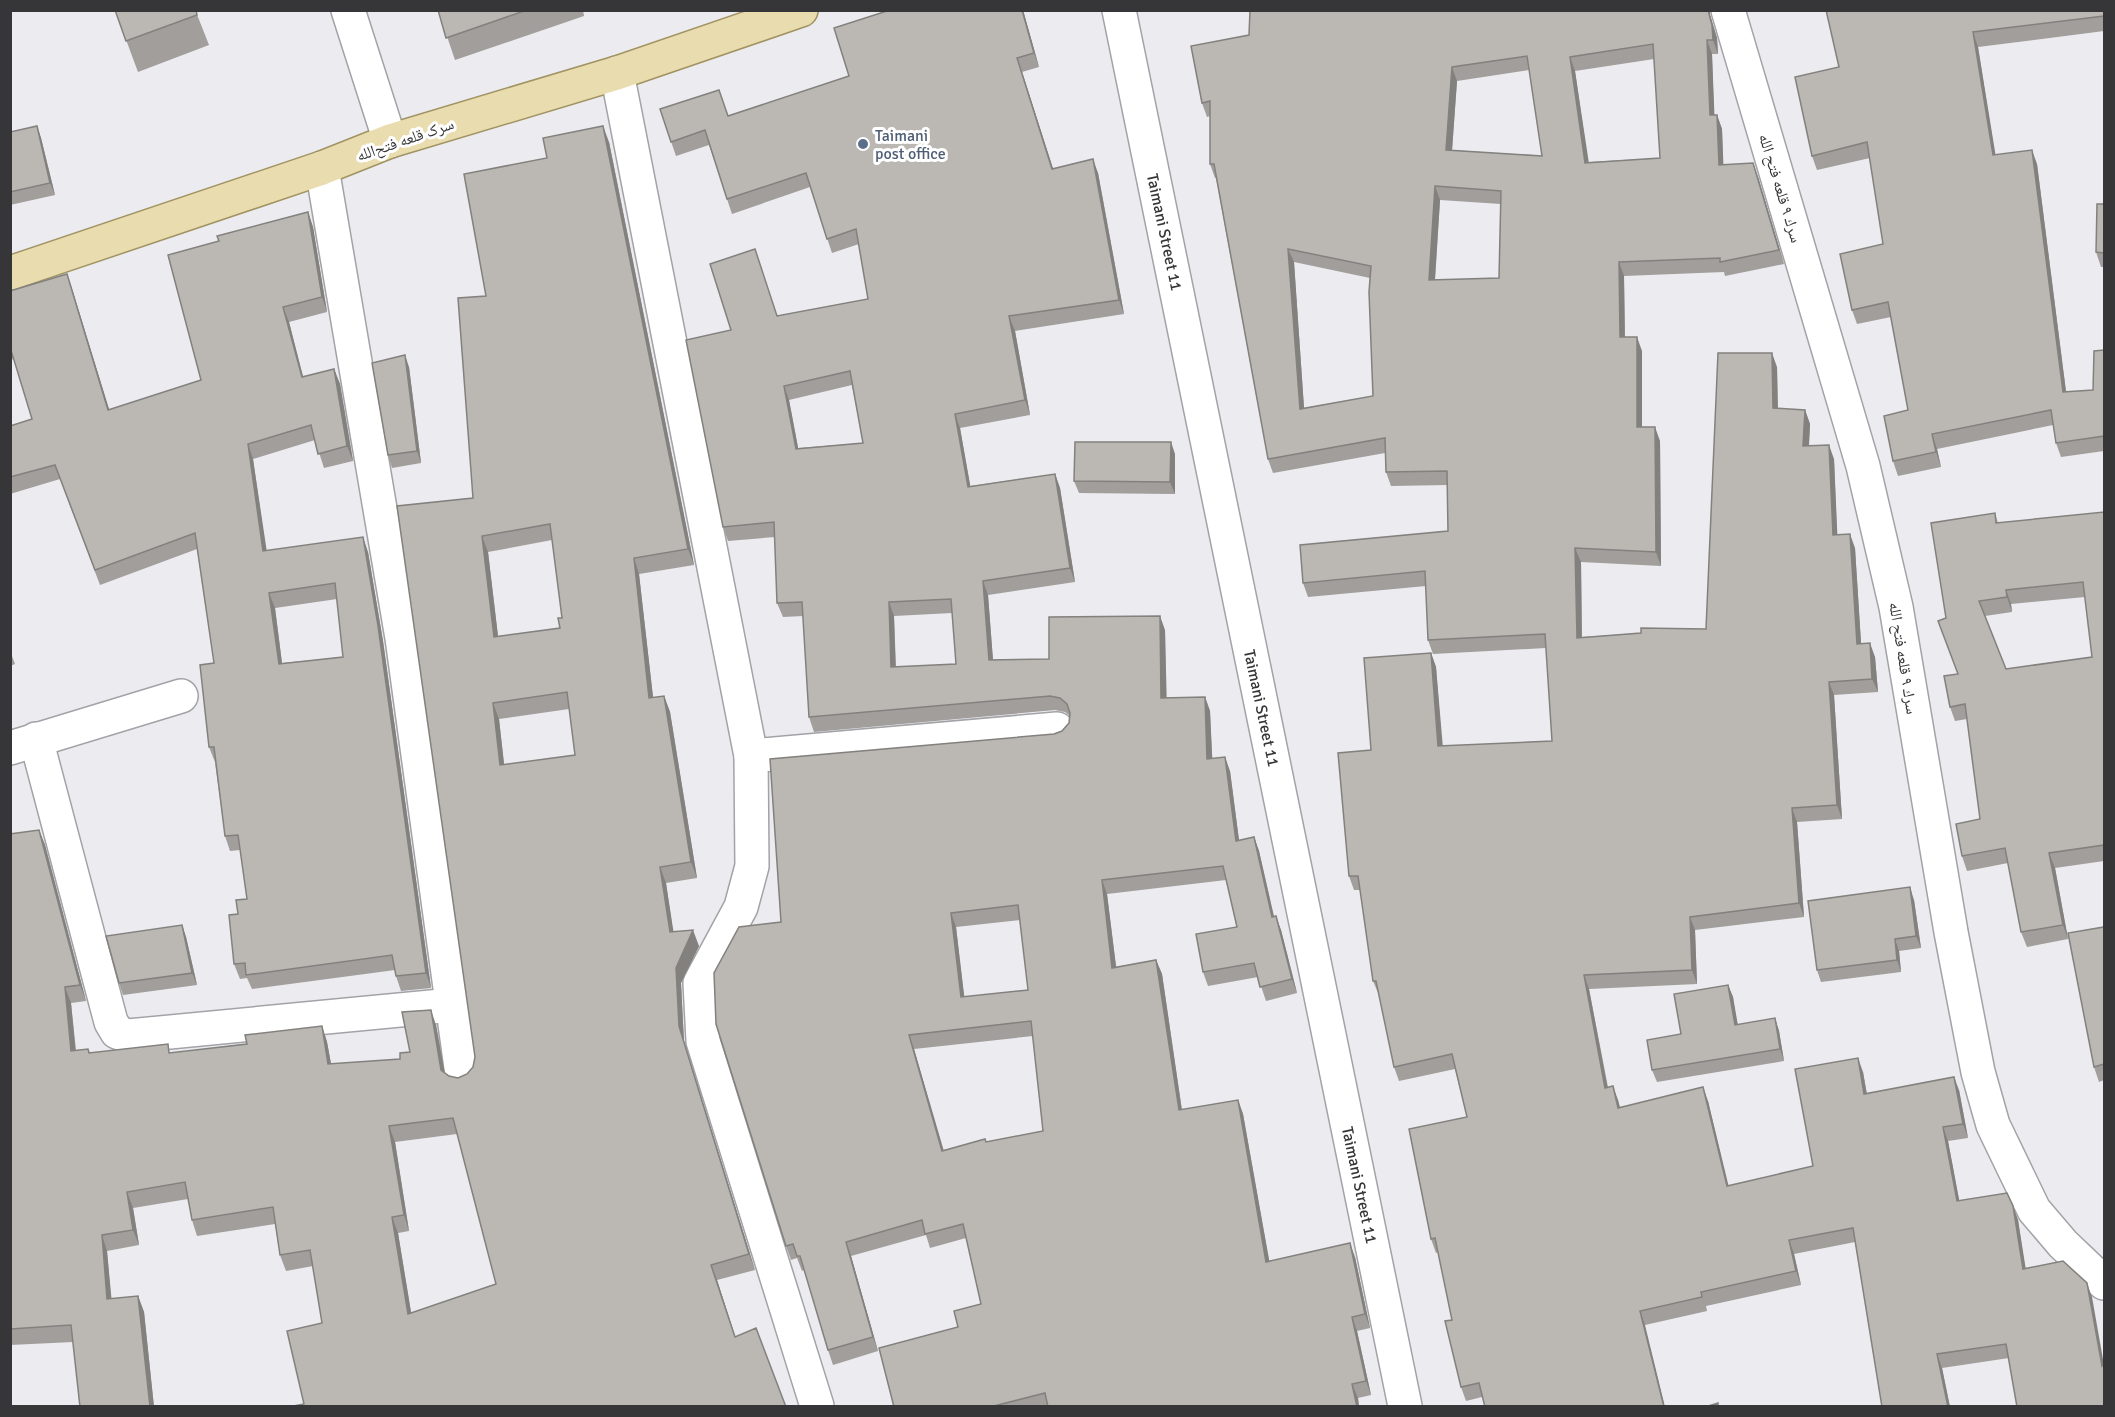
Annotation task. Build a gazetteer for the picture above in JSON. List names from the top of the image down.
{
  "streets": {
    "main road": ["سرک قلعه فتح‌الله"],
    "street": ["سرك ٩ قلعه فتح الله", "Taimani Street 11"]
  },
  "places": ["Taimani post office"]
}
